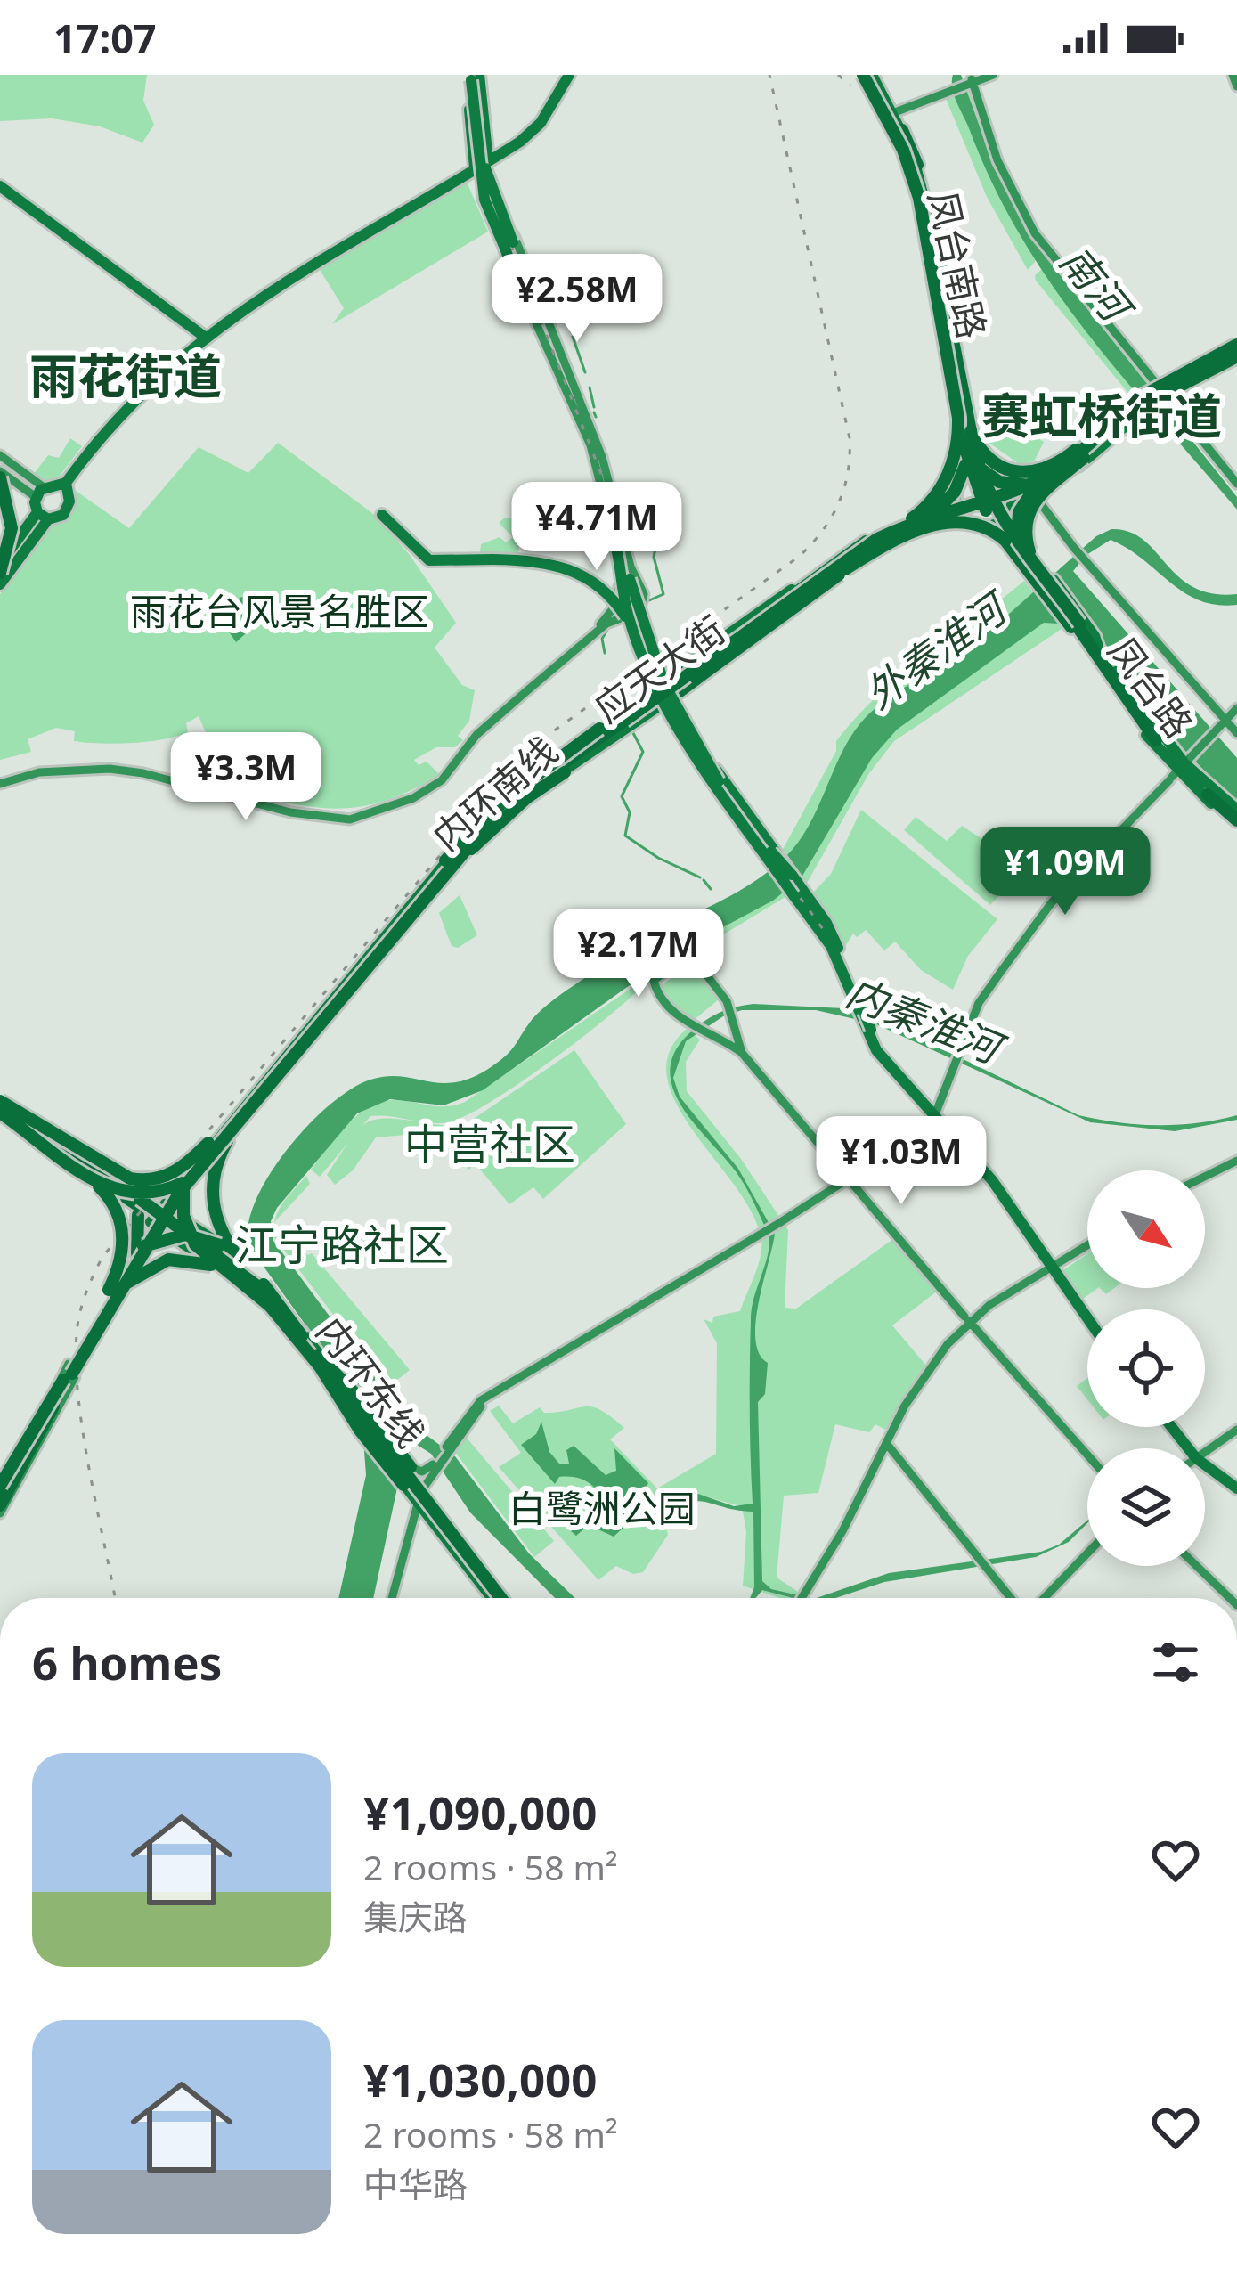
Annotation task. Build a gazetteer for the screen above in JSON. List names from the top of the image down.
{
  "streets": {
    "highway": ["凤台南路", "内环南线", "内环东线"],
    "main road": ["应天大街", "凤台路"]
  },
  "crossings": [
    ["凤台南路", "应天大街"],
    ["应天大街", "内环南线"],
    ["应天大街", "内环东线"]
  ],
  "districts": [
    "雨花街道",
    "赛虹桥街道",
    "中营社区",
    "江宁路社区"
  ],
  "water": ["南河", "外秦淮河", "内秦淮河"],
  "parks": ["雨花台风景名胜区", "白鹭洲公园"],
  "north": "bottom right",
  "page": {
    "status": "17:07",
    "price": [
      "¥2.58M",
      "¥4.71M",
      "¥3.3M",
      "¥1.09M",
      "¥2.17M",
      "¥1.03M"
    ],
    "heading": "6 homes",
    "list": [
      {
        "name": "¥1,090,000",
        "note": "2 rooms · 58 m² · 集庆路"
      },
      {
        "name": "¥1,030,000",
        "note": "2 rooms · 58 m² · 中华路"
      }
    ]
  }
}
